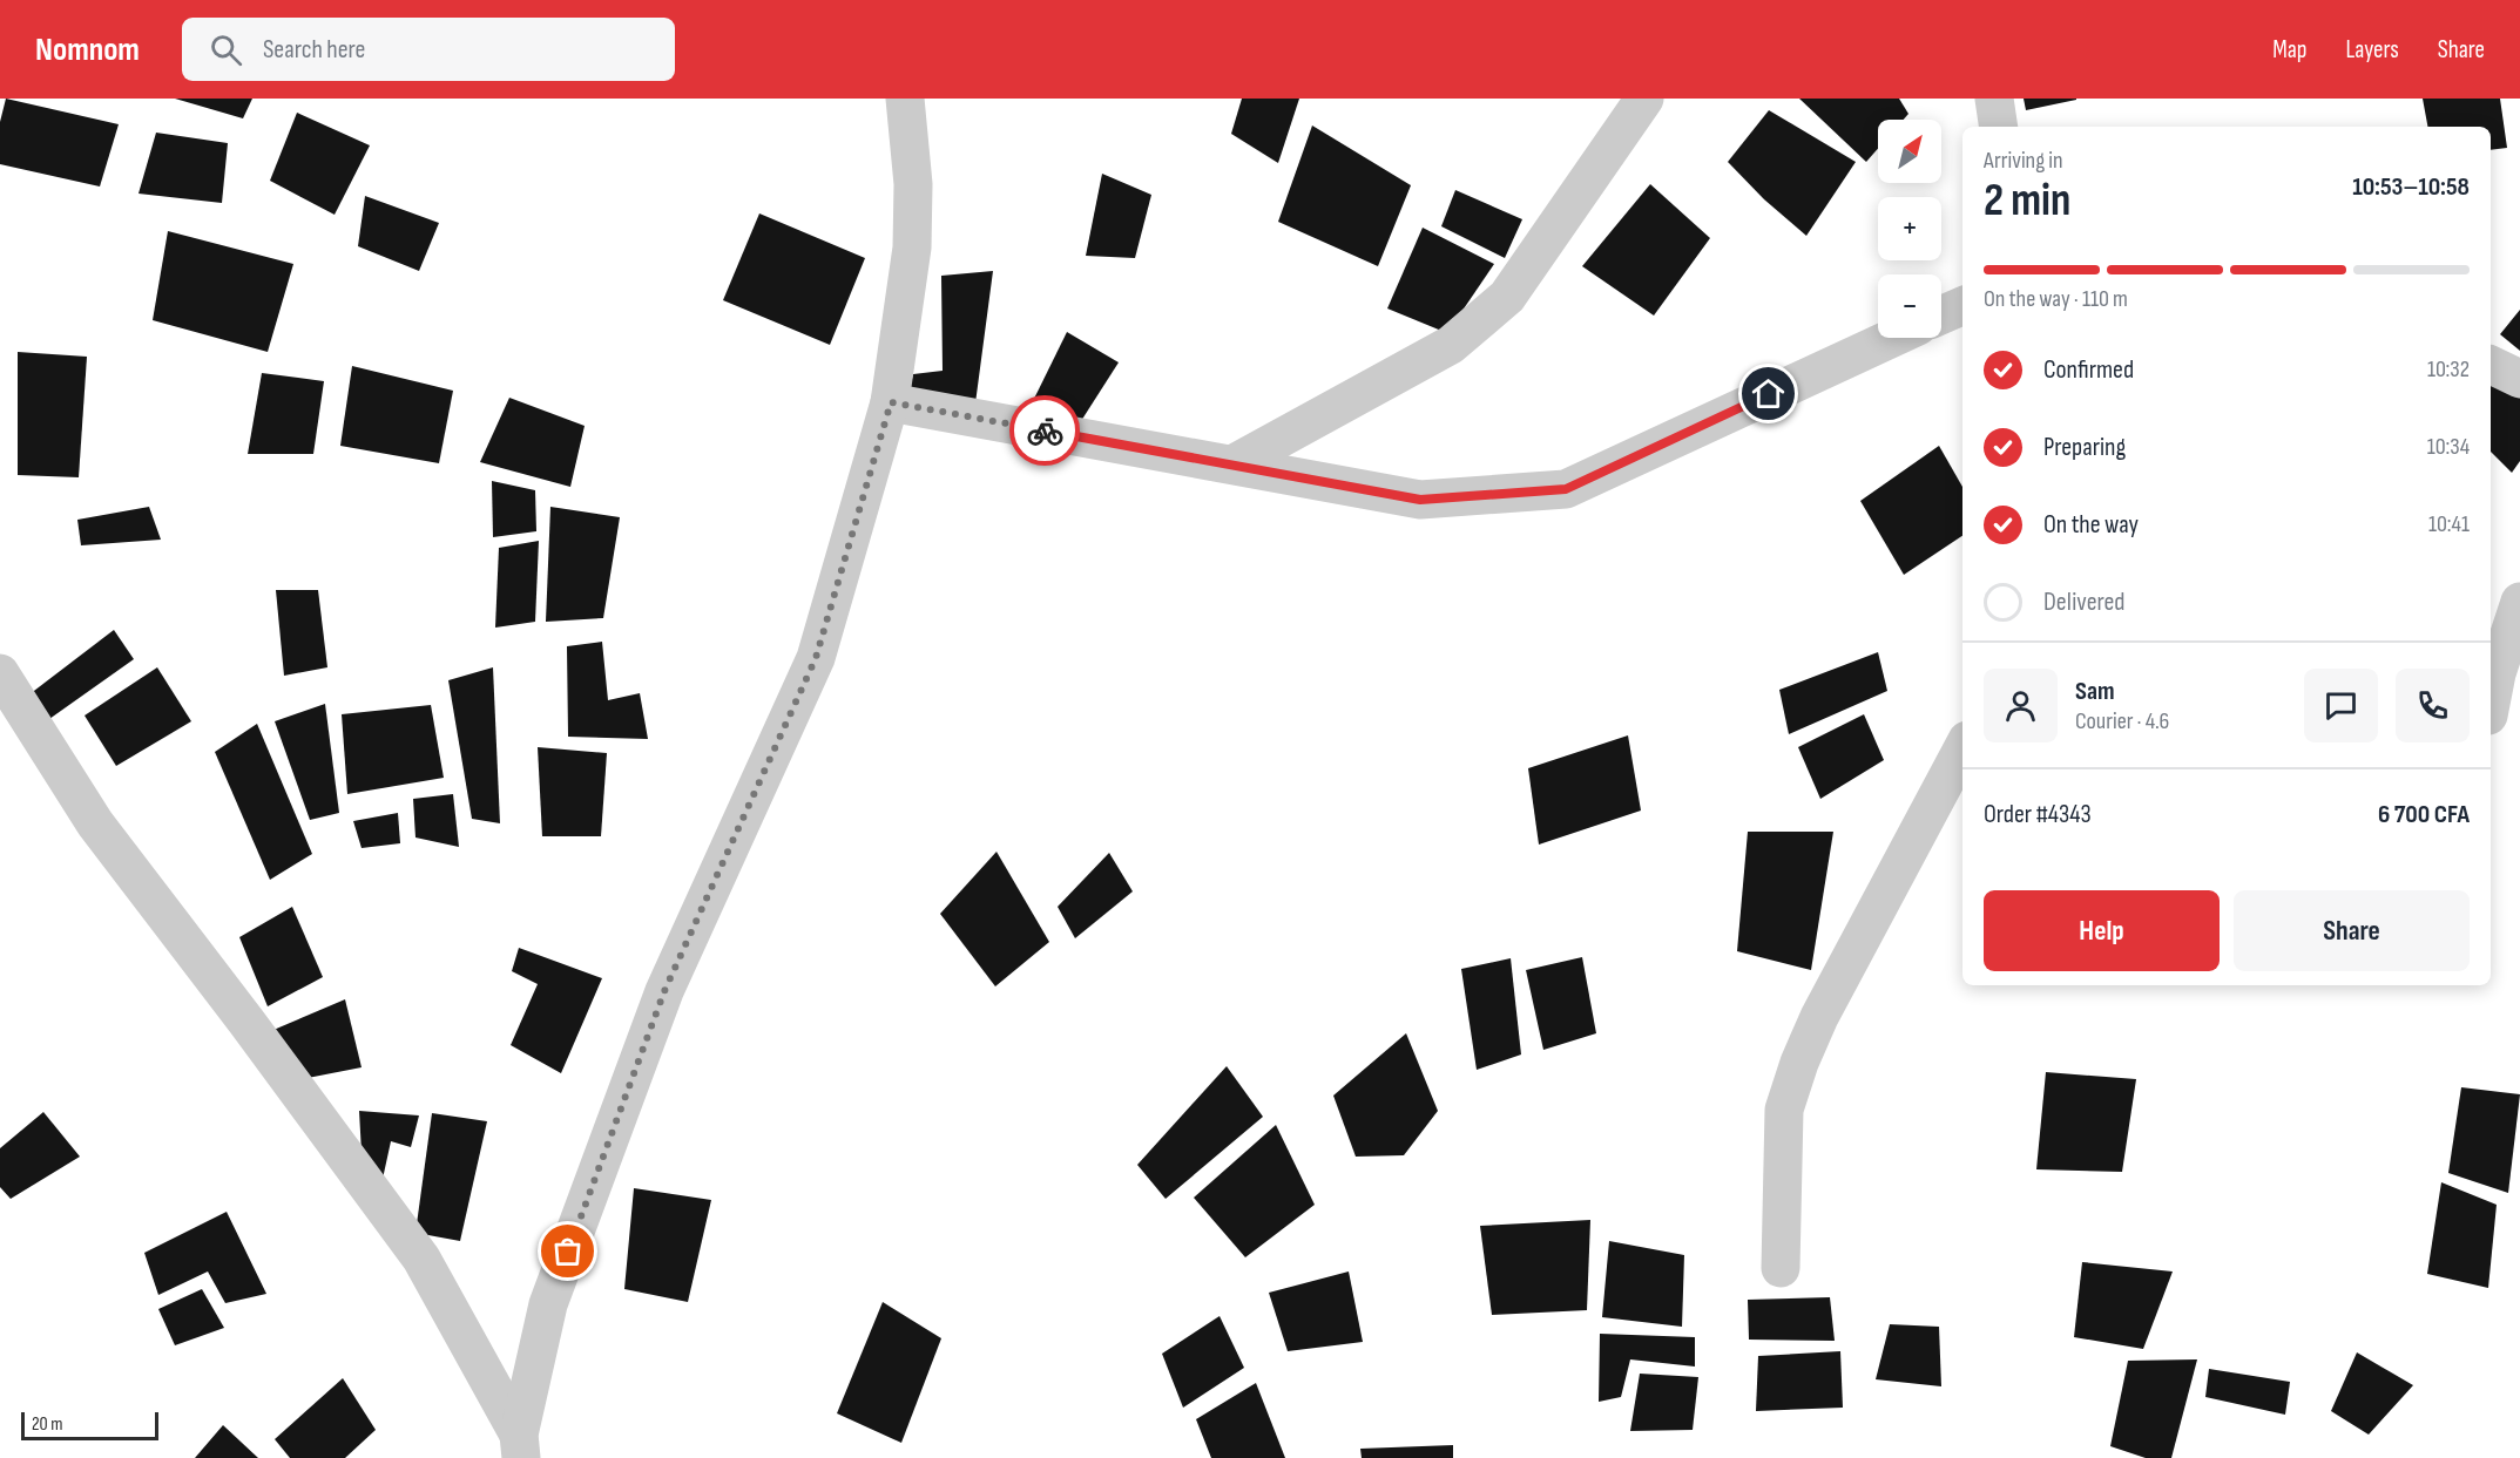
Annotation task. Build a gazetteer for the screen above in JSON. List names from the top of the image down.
{
  "scale_bar": "20 m",
  "north": "top right",
  "page": {
    "header": "Nomnom",
    "search": "Search here",
    "nav": ["Map", "Layers", "Share"],
    "map_buttons": ["+", "−"],
    "heading": ["2 min", "Arriving in", "10:53–10:58"],
    "panel": [
      "Sam",
      "Courier · 4.6",
      "Order #4343",
      "6 700 CFA"
    ],
    "bar": "On the way · 110 m",
    "list": [
      ["Confirmed", "10:32"],
      ["Preparing", "10:34"],
      ["On the way", "10:41"],
      "Delivered"
    ],
    "buttons": ["Help", "Share"],
    "scale": "20 m"
  }
}
